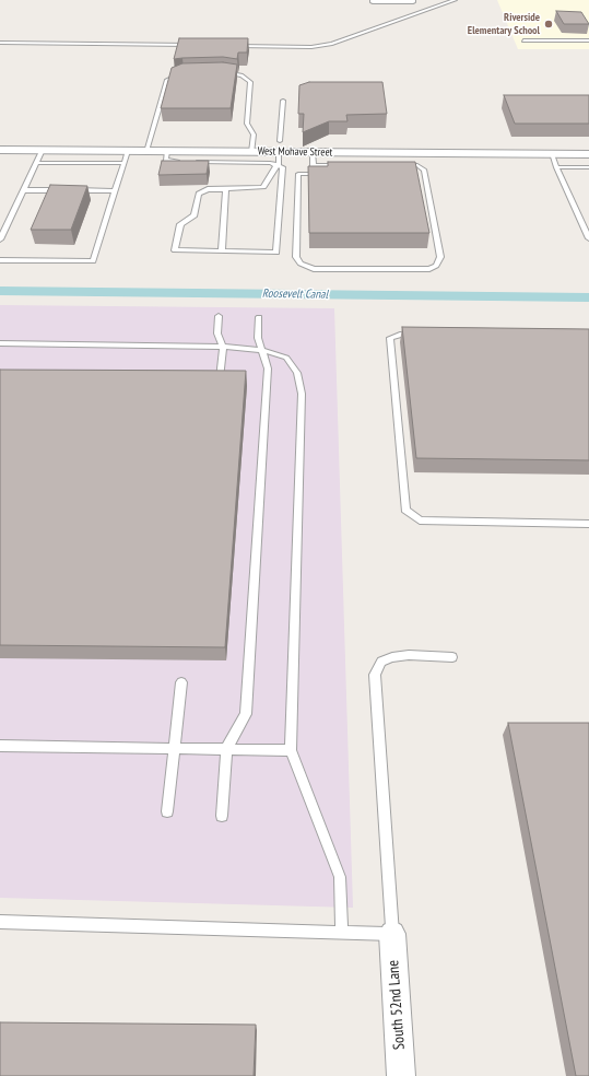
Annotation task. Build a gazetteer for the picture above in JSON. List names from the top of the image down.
{
  "streets": {
    "street": ["West Mohave Street", "South 52nd Lane"]
  },
  "water": ["Roosevelt Canal"],
  "places": ["Riverside Elementary School"]
}
